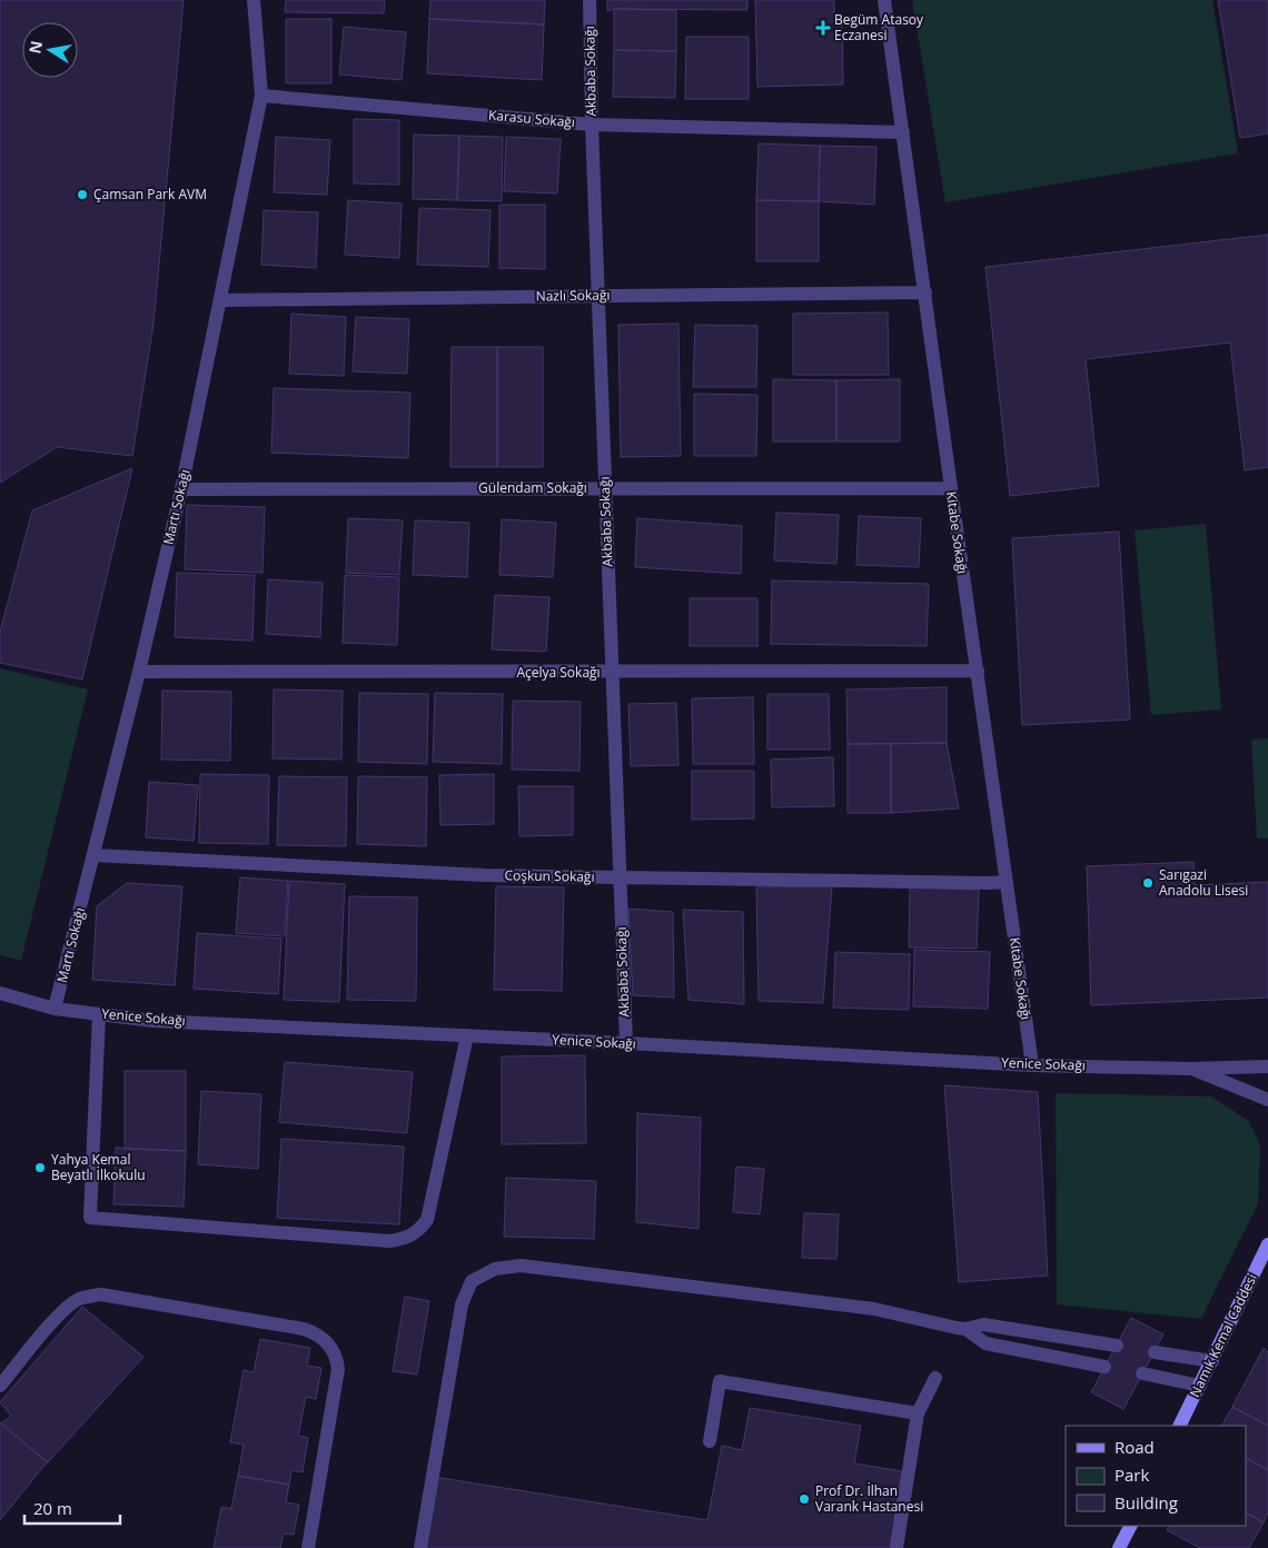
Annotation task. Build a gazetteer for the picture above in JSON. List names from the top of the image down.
{
  "streets": {
    "main road": ["Namık Kemal Caddesi"],
    "street": [
      "Akbaba Sokağı",
      "Karasu Sokağı",
      "Nazlı Sokağı",
      "Gülendam Sokağı",
      "Martı Sokağı",
      "Kitabe Sokağı",
      "Açelya Sokağı",
      "Coşkun Sokağı",
      "Yenice Sokağı"
    ]
  },
  "crossings": [
    ["Akbaba Sokağı", "Karasu Sokağı"],
    ["Akbaba Sokağı", "Nazlı Sokağı"],
    ["Akbaba Sokağı", "Gülendam Sokağı"],
    ["Akbaba Sokağı", "Açelya Sokağı"],
    ["Akbaba Sokağı", "Coşkun Sokağı"],
    ["Akbaba Sokağı", "Yenice Sokağı"],
    ["Karasu Sokağı", "Martı Sokağı"],
    ["Karasu Sokağı", "Kitabe Sokağı"],
    ["Nazlı Sokağı", "Martı Sokağı"],
    ["Nazlı Sokağı", "Kitabe Sokağı"],
    ["Gülendam Sokağı", "Martı Sokağı"],
    ["Gülendam Sokağı", "Kitabe Sokağı"],
    ["Martı Sokağı", "Açelya Sokağı"],
    ["Martı Sokağı", "Coşkun Sokağı"],
    ["Martı Sokağı", "Yenice Sokağı"],
    ["Kitabe Sokağı", "Açelya Sokağı"],
    ["Kitabe Sokağı", "Coşkun Sokağı"],
    ["Kitabe Sokağı", "Yenice Sokağı"]
  ],
  "places": {
    "health": ["Begüm Atasoy Eczanesi"],
    "other": [
      "Çamsan Park AVM",
      "Sarıgazi Anadolu Lisesi",
      "Yahya Kemal Beyatlı İlkokulu",
      "Prof Dr. İlhan Varank Hastanesi"
    ]
  },
  "legend": ["Road", "Park", "Building"],
  "scale_bar": "20 m",
  "north": "left"
}
